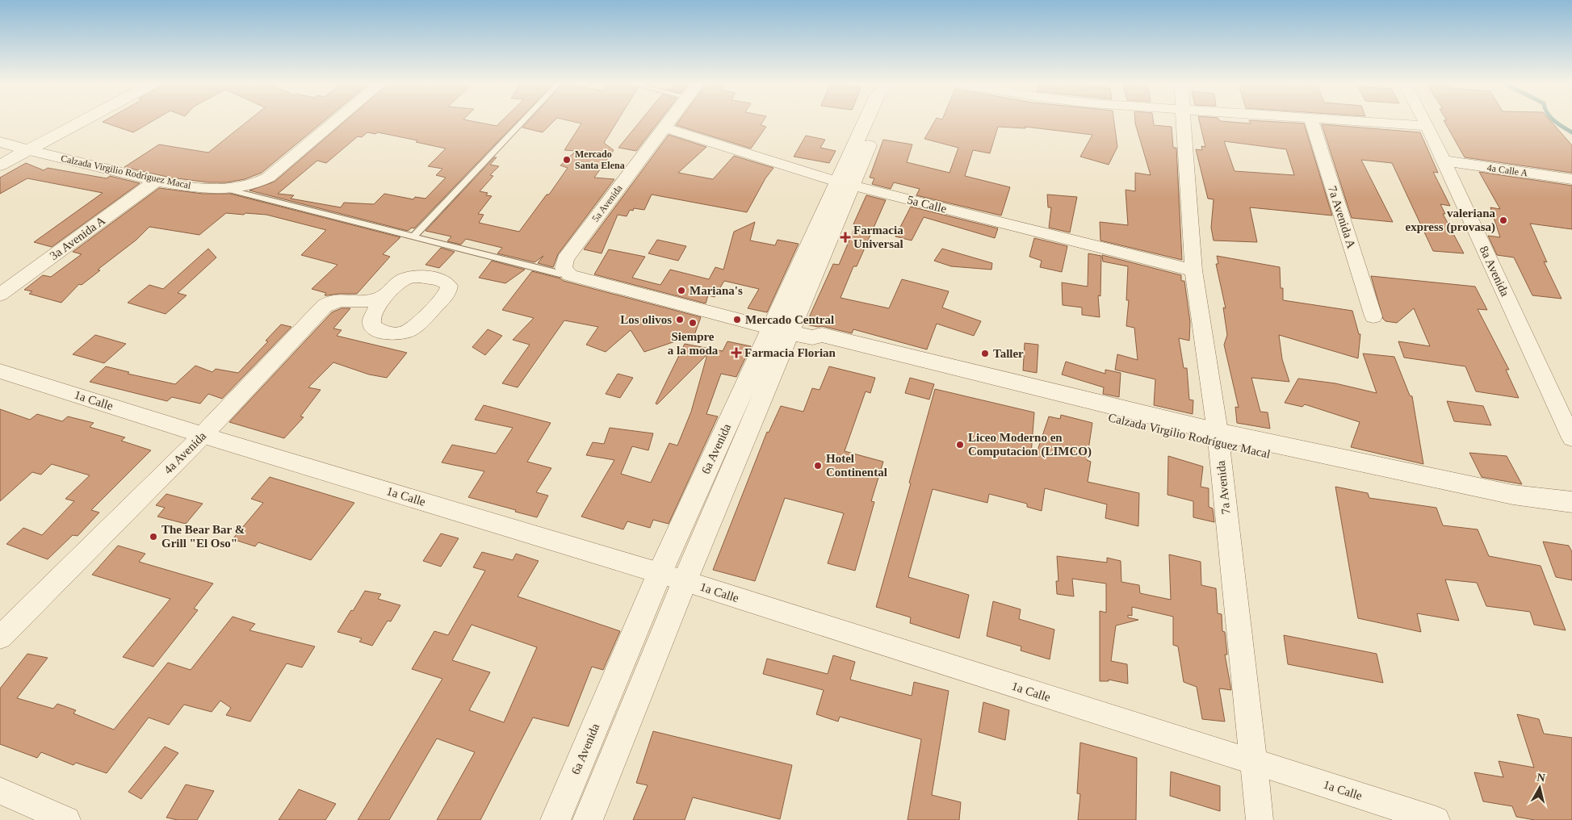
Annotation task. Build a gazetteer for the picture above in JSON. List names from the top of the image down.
{
  "streets": {
    "street": [
      "4a Calle A",
      "Calzada Virgilio Rodríguez Macal",
      "5a Avenida",
      "5a Calle",
      "7a Avenida A",
      "3a Avenida A",
      "8a Avenida",
      "1a Calle",
      "6a Avenida",
      "4a Avenida",
      "7a Avenida"
    ]
  },
  "crossings": [
    ["4a Calle A", "8a Avenida"],
    ["Calzada Virgilio Rodríguez Macal", "5a Avenida"],
    ["Calzada Virgilio Rodríguez Macal", "3a Avenida A"],
    ["Calzada Virgilio Rodríguez Macal", "6a Avenida"],
    ["Calzada Virgilio Rodríguez Macal", "7a Avenida"],
    ["5a Avenida", "5a Calle"],
    ["5a Calle", "6a Avenida"],
    ["5a Calle", "7a Avenida"],
    ["1a Calle", "6a Avenida"],
    ["1a Calle", "4a Avenida"],
    ["1a Calle", "7a Avenida"]
  ],
  "places": {
    "other": [
      "Mercado Santa Elena",
      "valeriana express (provasa)",
      "Mariana's",
      "Los olivos",
      "Mercado Central",
      "Siempre a la moda",
      "Taller",
      "Liceo Moderno en Computacion (LIMCO)",
      "Hotel Continental",
      "The Bear Bar & Grill \"El Oso\""
    ],
    "health": ["Farmacia Universal", "Farmacia Florian"]
  },
  "north": "top"
}
